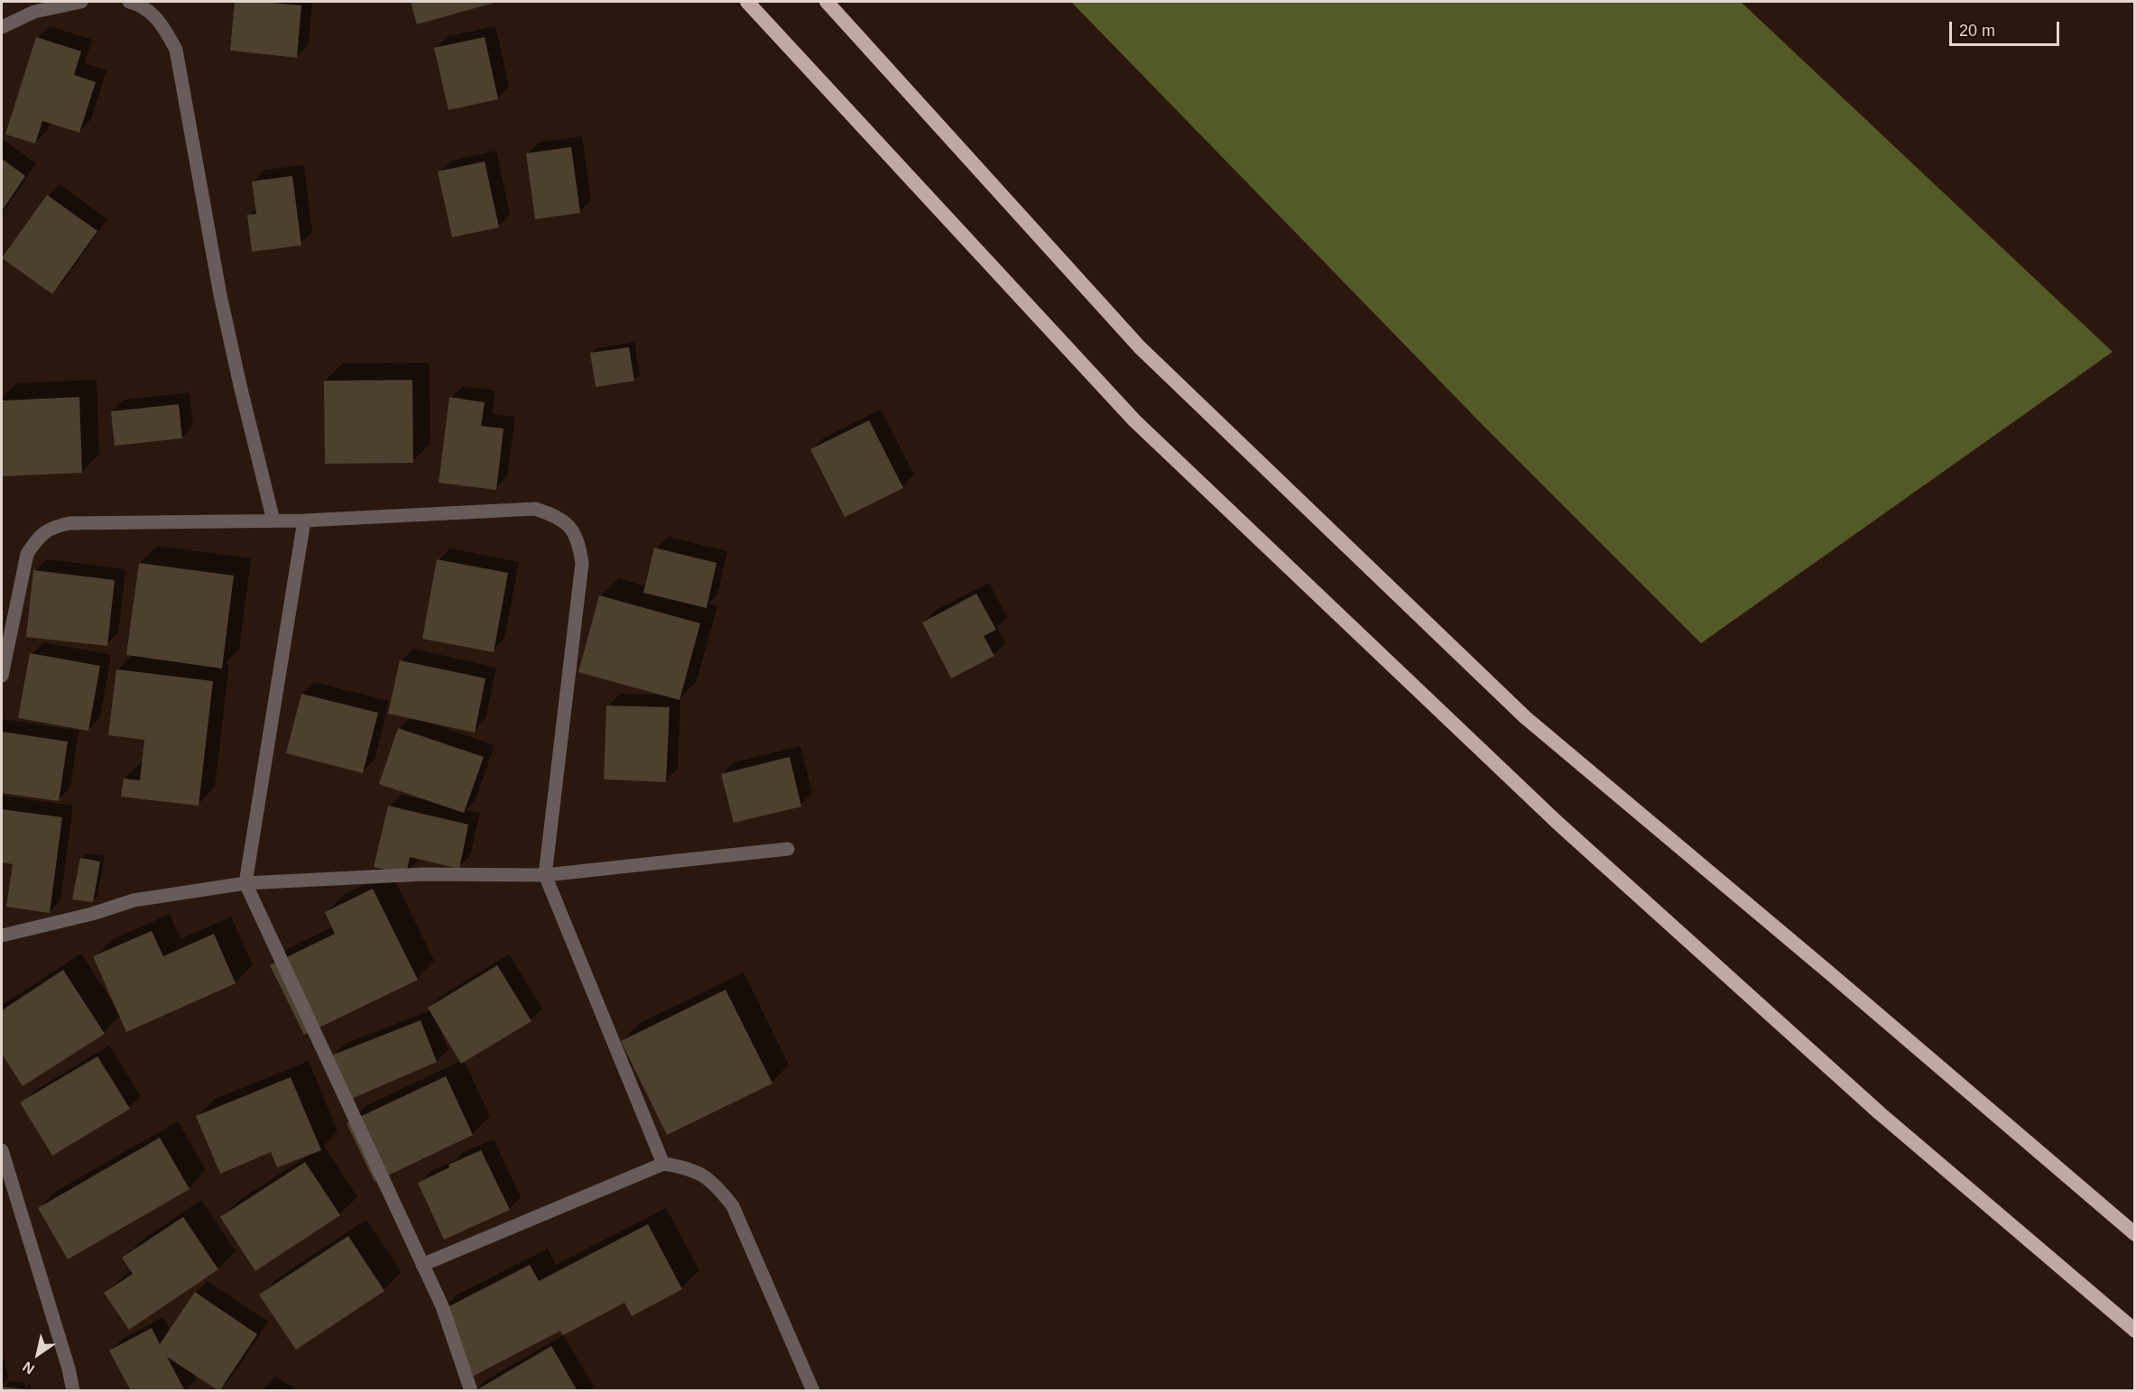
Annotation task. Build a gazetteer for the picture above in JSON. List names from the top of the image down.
{
  "scale_bar": "20 m",
  "north": "bottom left"
}
